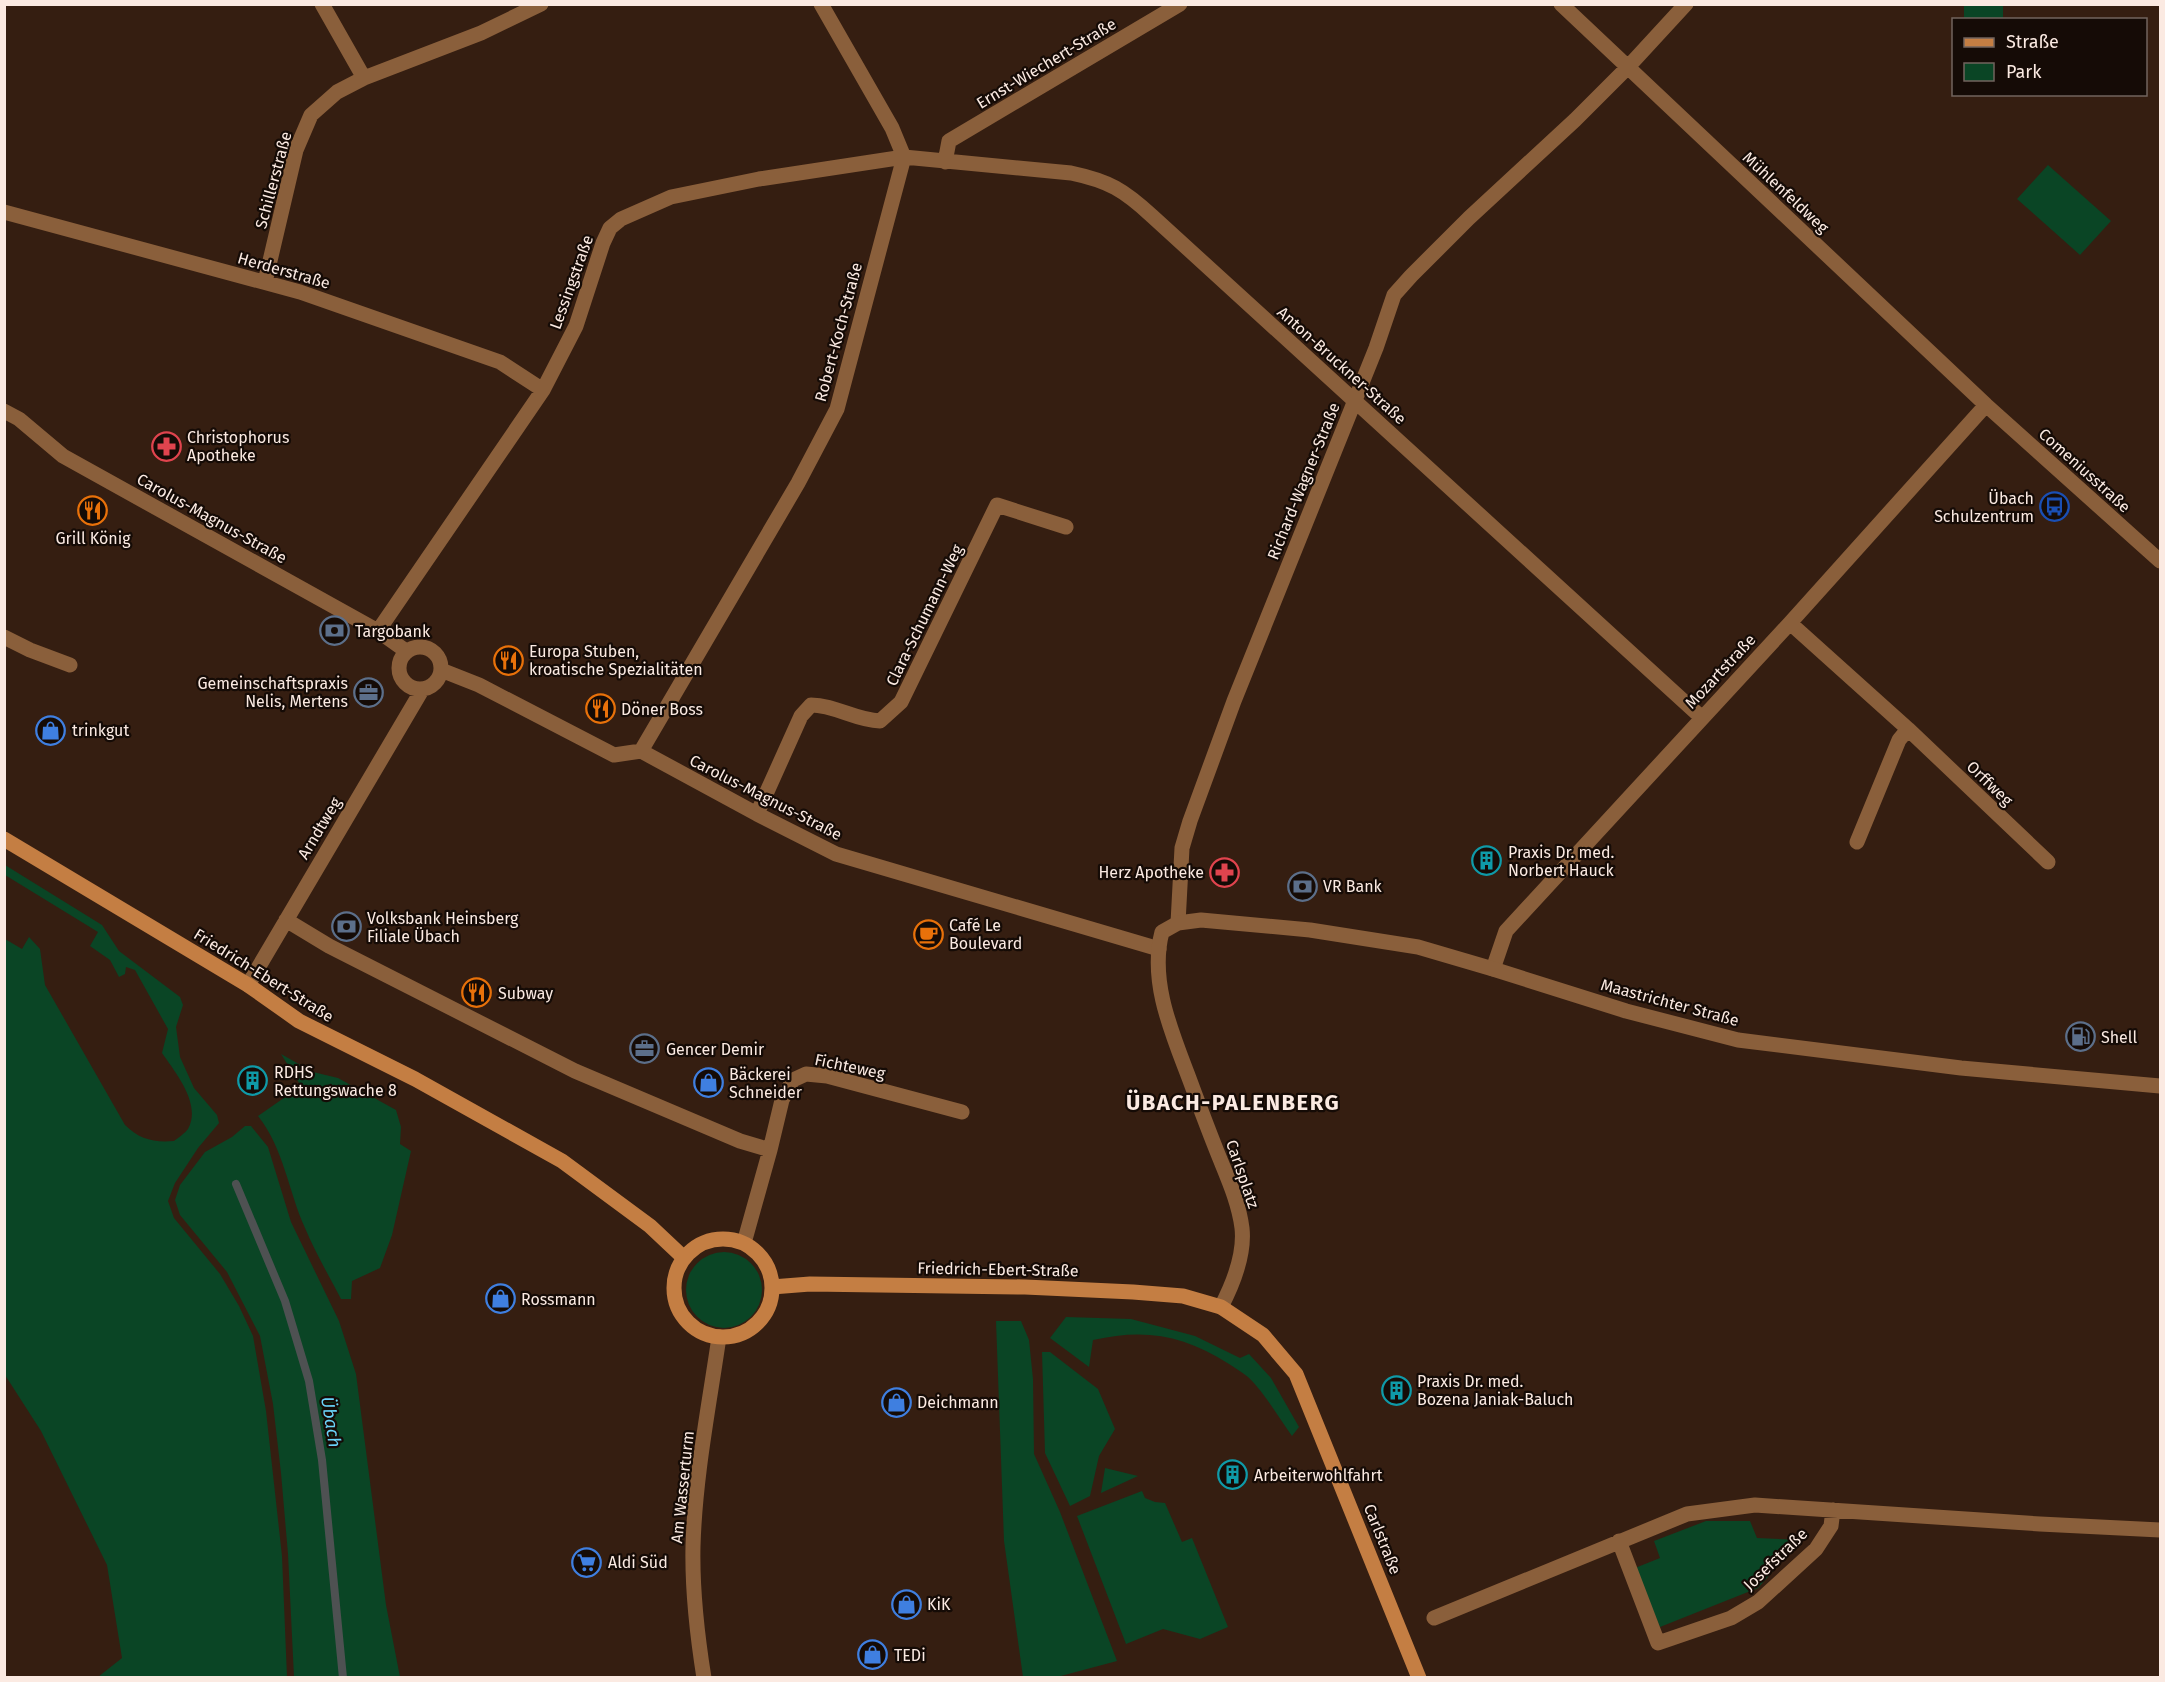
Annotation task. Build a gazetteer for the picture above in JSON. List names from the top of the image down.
{
  "streets": {
    "main road": ["Friedrich-Ebert-Straße", "Carlstraße"],
    "street": [
      "Ernst-Wiechert-Straße",
      "Schillerstraße",
      "Mühlenfeldweg",
      "Herderstraße",
      "Lessingstraße",
      "Robert-Koch-Straße",
      "Anton-Bruckner-Straße",
      "Comeniusstraße",
      "Richard-Wagner-Straße",
      "Carolus-Magnus-Straße",
      "Clara-Schumann-Weg",
      "Mozartstraße",
      "Orffweg",
      "Arndtweg",
      "Maastrichter Straße",
      "Fichteweg",
      "Carlsplatz",
      "Am Wasserturm",
      "Josefstraße"
    ]
  },
  "crossings": [
    ["Ernst-Wiechert-Straße", "Anton-Bruckner-Straße"],
    ["Schillerstraße", "Herderstraße"],
    ["Mühlenfeldweg", "Comeniusstraße"],
    ["Mühlenfeldweg", "Richard-Wagner-Straße"],
    ["Mühlenfeldweg", "Mozartstraße"],
    ["Herderstraße", "Lessingstraße"],
    ["Lessingstraße", "Robert-Koch-Straße"],
    ["Lessingstraße", "Anton-Bruckner-Straße"],
    ["Lessingstraße", "Carolus-Magnus-Straße"],
    ["Robert-Koch-Straße", "Anton-Bruckner-Straße"],
    ["Robert-Koch-Straße", "Carolus-Magnus-Straße"],
    ["Anton-Bruckner-Straße", "Richard-Wagner-Straße"],
    ["Anton-Bruckner-Straße", "Mozartstraße"],
    ["Comeniusstraße", "Mozartstraße"],
    ["Richard-Wagner-Straße", "Maastrichter Straße"],
    ["Carolus-Magnus-Straße", "Clara-Schumann-Weg"],
    ["Carolus-Magnus-Straße", "Arndtweg"],
    ["Carolus-Magnus-Straße", "Carlsplatz"],
    ["Mozartstraße", "Orffweg"],
    ["Mozartstraße", "Maastrichter Straße"],
    ["Arndtweg", "Friedrich-Ebert-Straße"],
    ["Friedrich-Ebert-Straße", "Fichteweg"],
    ["Friedrich-Ebert-Straße", "Carlsplatz"],
    ["Friedrich-Ebert-Straße", "Am Wasserturm"],
    ["Friedrich-Ebert-Straße", "Carlstraße"],
    ["Fichteweg", "Am Wasserturm"],
    ["Carlsplatz", "Carlstraße"]
  ],
  "districts": ["ÜBACH-PALENBERG"],
  "water": ["Übach"],
  "places": {
    "pharmacy": ["Christophorus Apotheke", "Herz Apotheke"],
    "bus stop": ["Übach Schulzentrum"],
    "restaurant": [
      "Grill König",
      "Europa Stuben, kroatische Spezialitäten",
      "Döner Boss",
      "Subway"
    ],
    "bank": ["Targobank", "VR Bank", "Volksbank Heinsberg Filiale Übach"],
    "office": ["Gemeinschaftspraxis Nelis, Mertens", "Gencer Demir"],
    "shop": [
      "trinkgut",
      "Bäckerei Schneider",
      "Rossmann",
      "Deichmann",
      "KiK",
      "TEDi"
    ],
    "building": [
      "Praxis Dr. med. Norbert Hauck",
      "RDHS Rettungswache 8",
      "Praxis Dr. med. Bozena Janiak-Baluch",
      "Arbeiterwohlfahrt"
    ],
    "cafe": ["Café Le Boulevard"],
    "fuel station": ["Shell"],
    "supermarket": ["Aldi Süd"]
  },
  "legend": ["Straße", "Park"]
}
